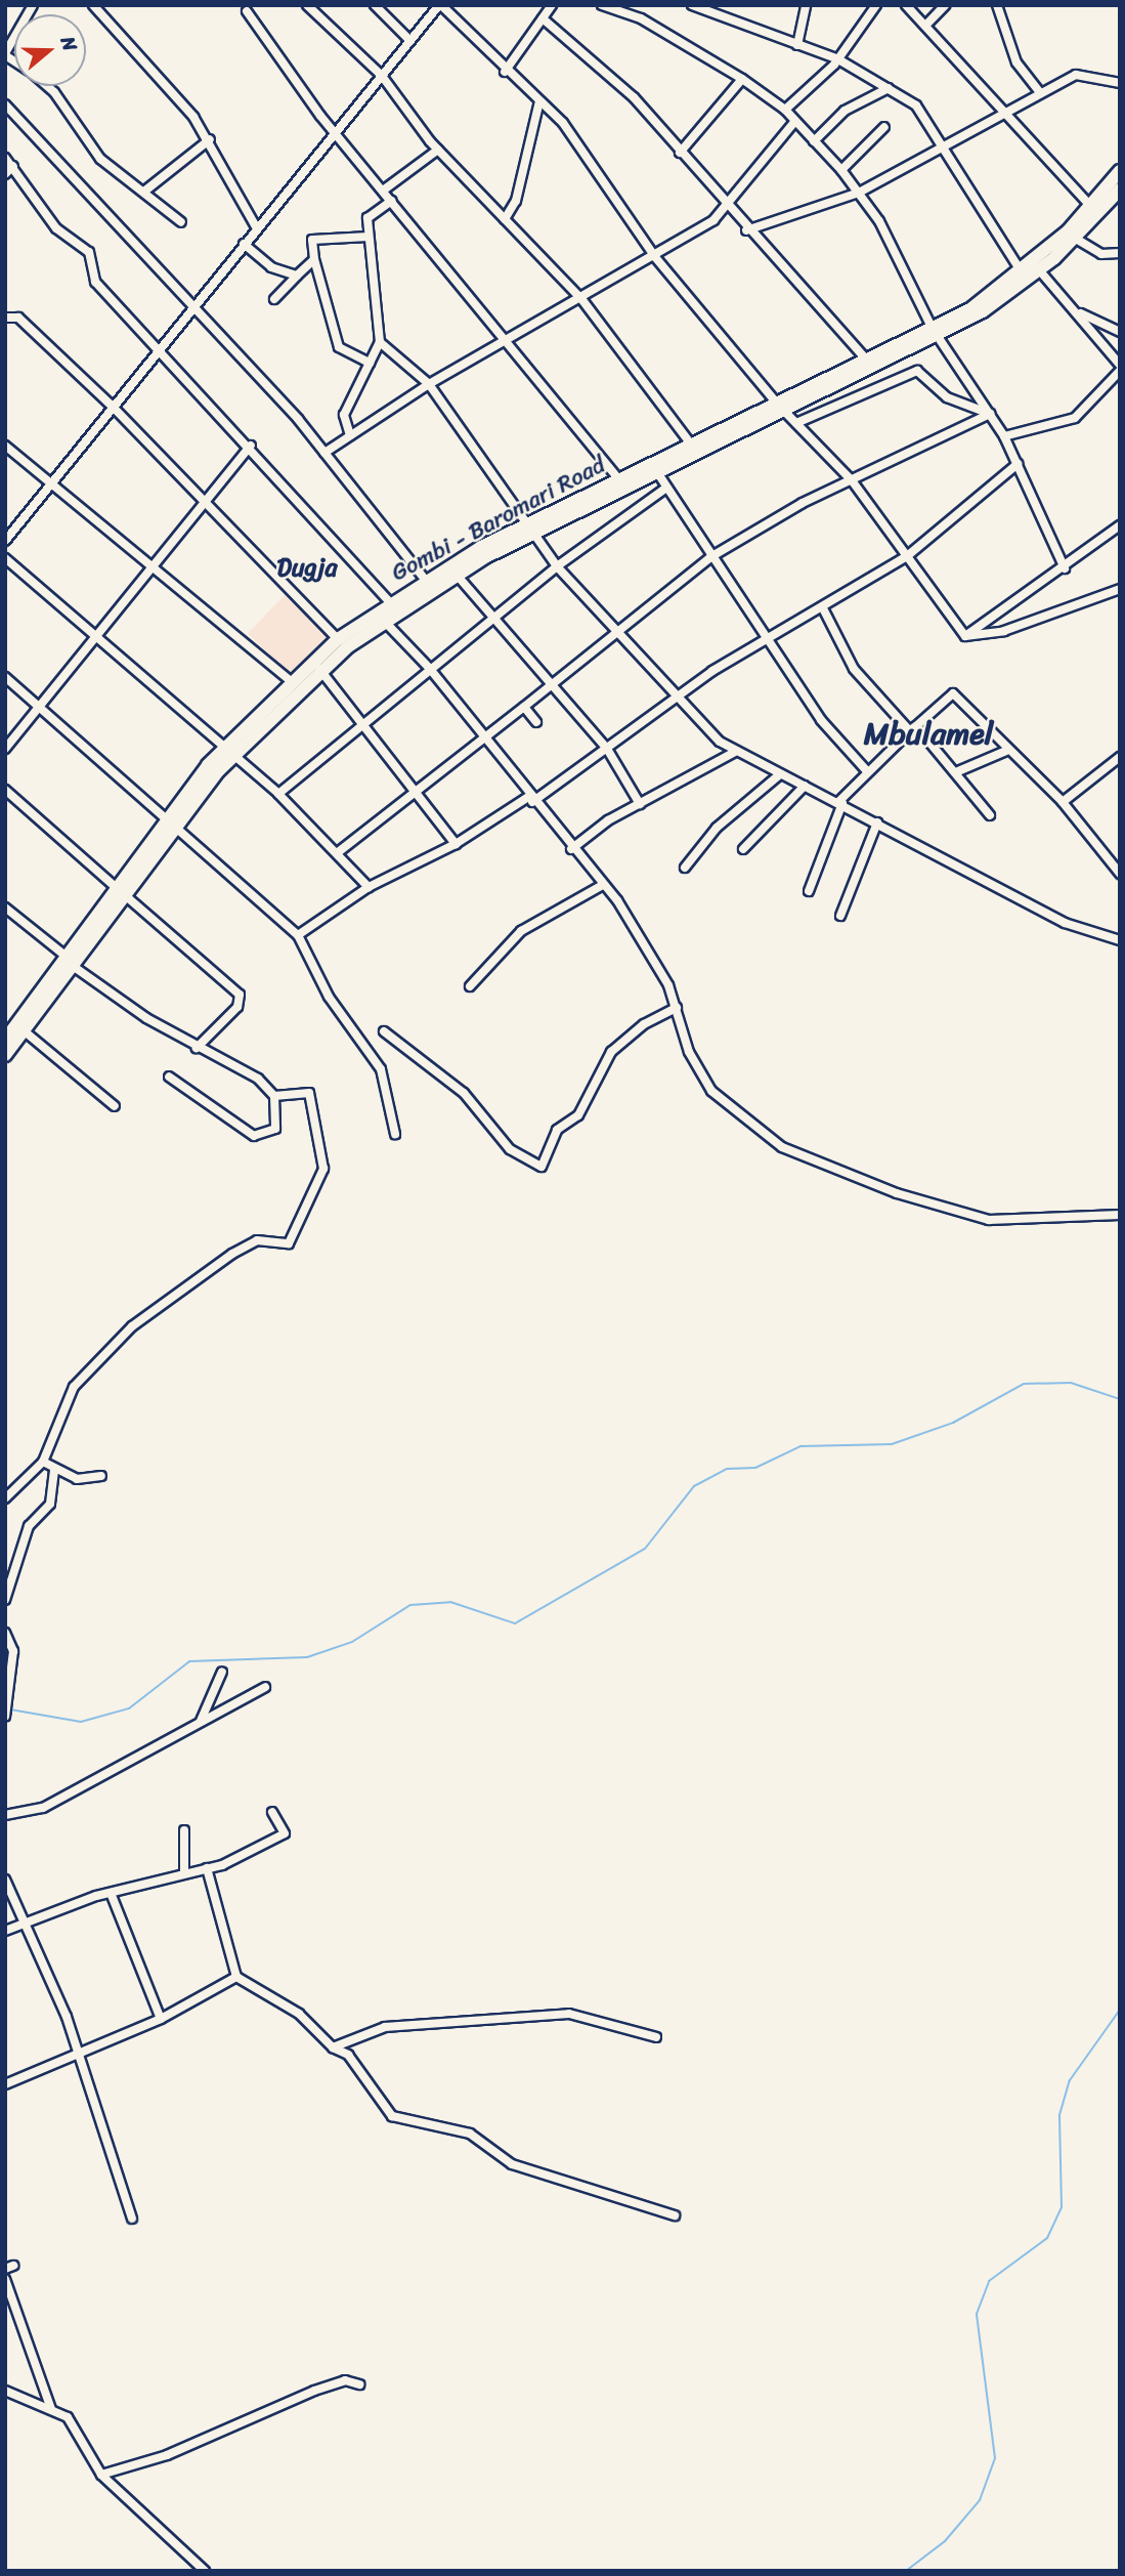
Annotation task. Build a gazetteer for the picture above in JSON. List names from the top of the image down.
{
  "streets": {
    "main road": ["Gombi - Baromari Road"]
  },
  "districts": ["Dugja", "Mbulamel"],
  "north": "right"
}
